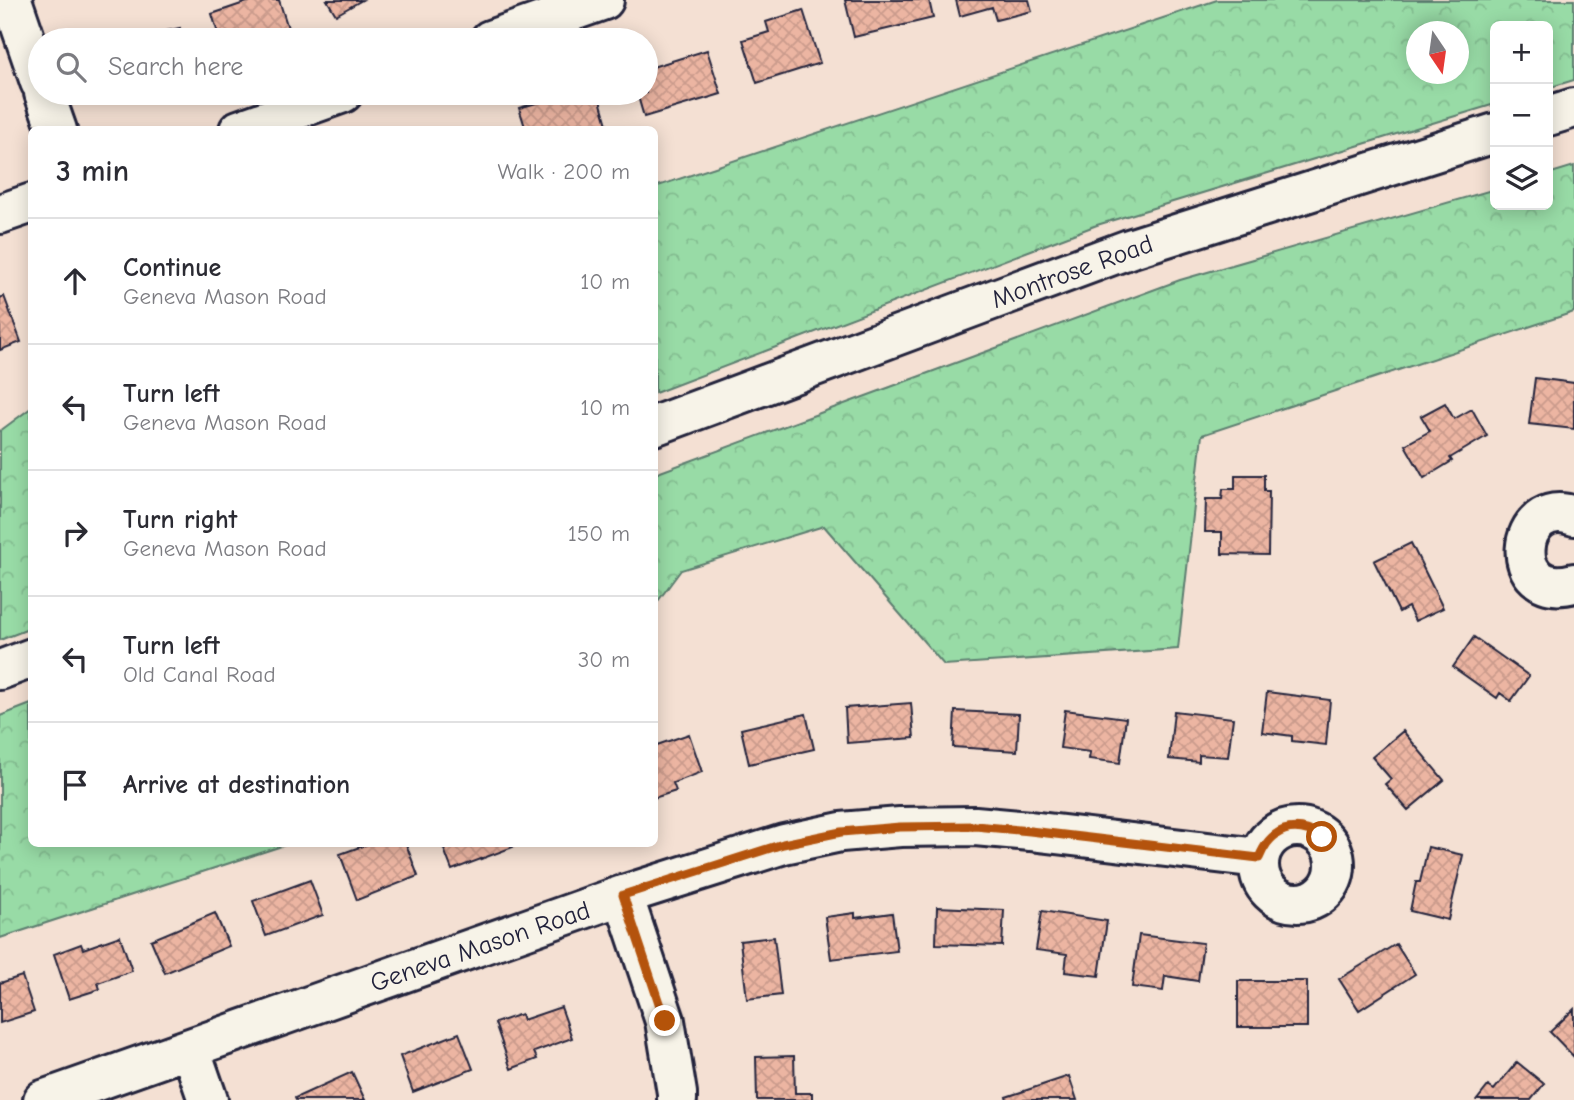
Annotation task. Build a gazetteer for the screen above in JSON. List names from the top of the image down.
{
  "streets": {
    "street": ["Montrose Road", "Geneva Mason Road"]
  },
  "north": "bottom",
  "page": {
    "map_buttons": ["+", "−"],
    "search": "Search here",
    "heading": ["3 min", "Walk · 200 m"],
    "list": [
      ["Continue", "Geneva Mason Road", "10 m"],
      ["Turn left", "Geneva Mason Road", "10 m"],
      ["Turn right", "Geneva Mason Road", "150 m"],
      ["Turn left", "Old Canal Road", "30 m"],
      "Arrive at destination"
    ]
  }
}
